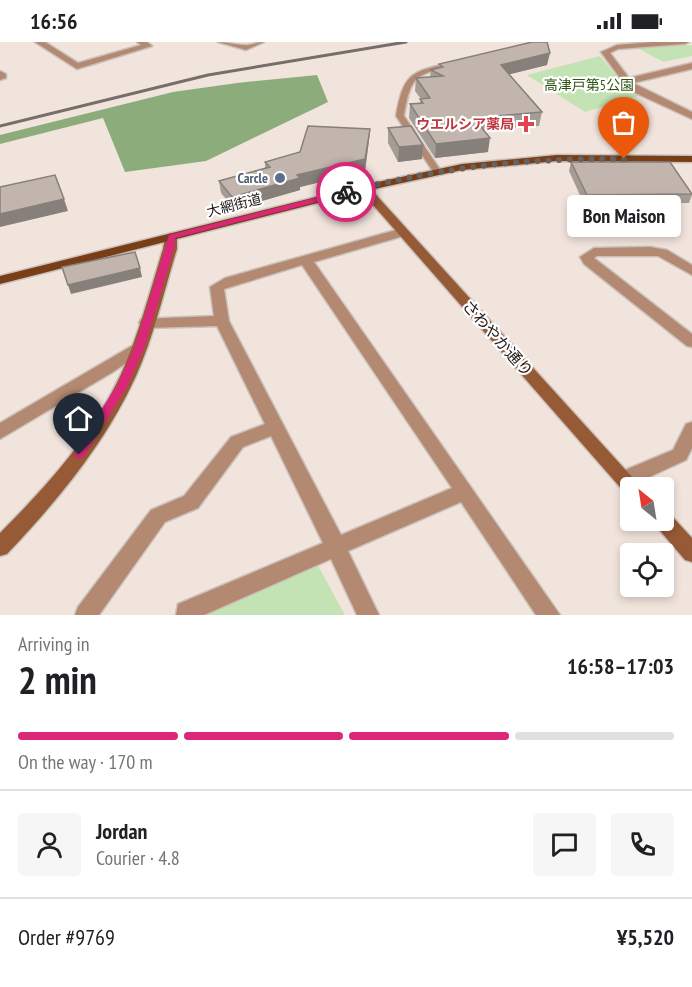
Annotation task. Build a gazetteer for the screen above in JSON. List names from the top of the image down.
{
  "streets": {
    "main road": ["大網街道"],
    "street": ["さわやか通り"]
  },
  "crossings": [
    ["大網街道", "さわやか通り"]
  ],
  "parks": ["高津戸第5公園"],
  "places": {
    "health": ["ウエルシア薬局"],
    "other": ["Bon Maison", "Carcle"]
  },
  "north": "top left",
  "page": {
    "status": "16:56",
    "bubble": "Bon Maison",
    "heading": ["2 min", "Arriving in", "16:58–17:03"],
    "panel": [
      "Jordan",
      "Courier · 4.8",
      "Order #9769",
      "¥5,520"
    ],
    "bar": "On the way · 170 m"
  }
}
